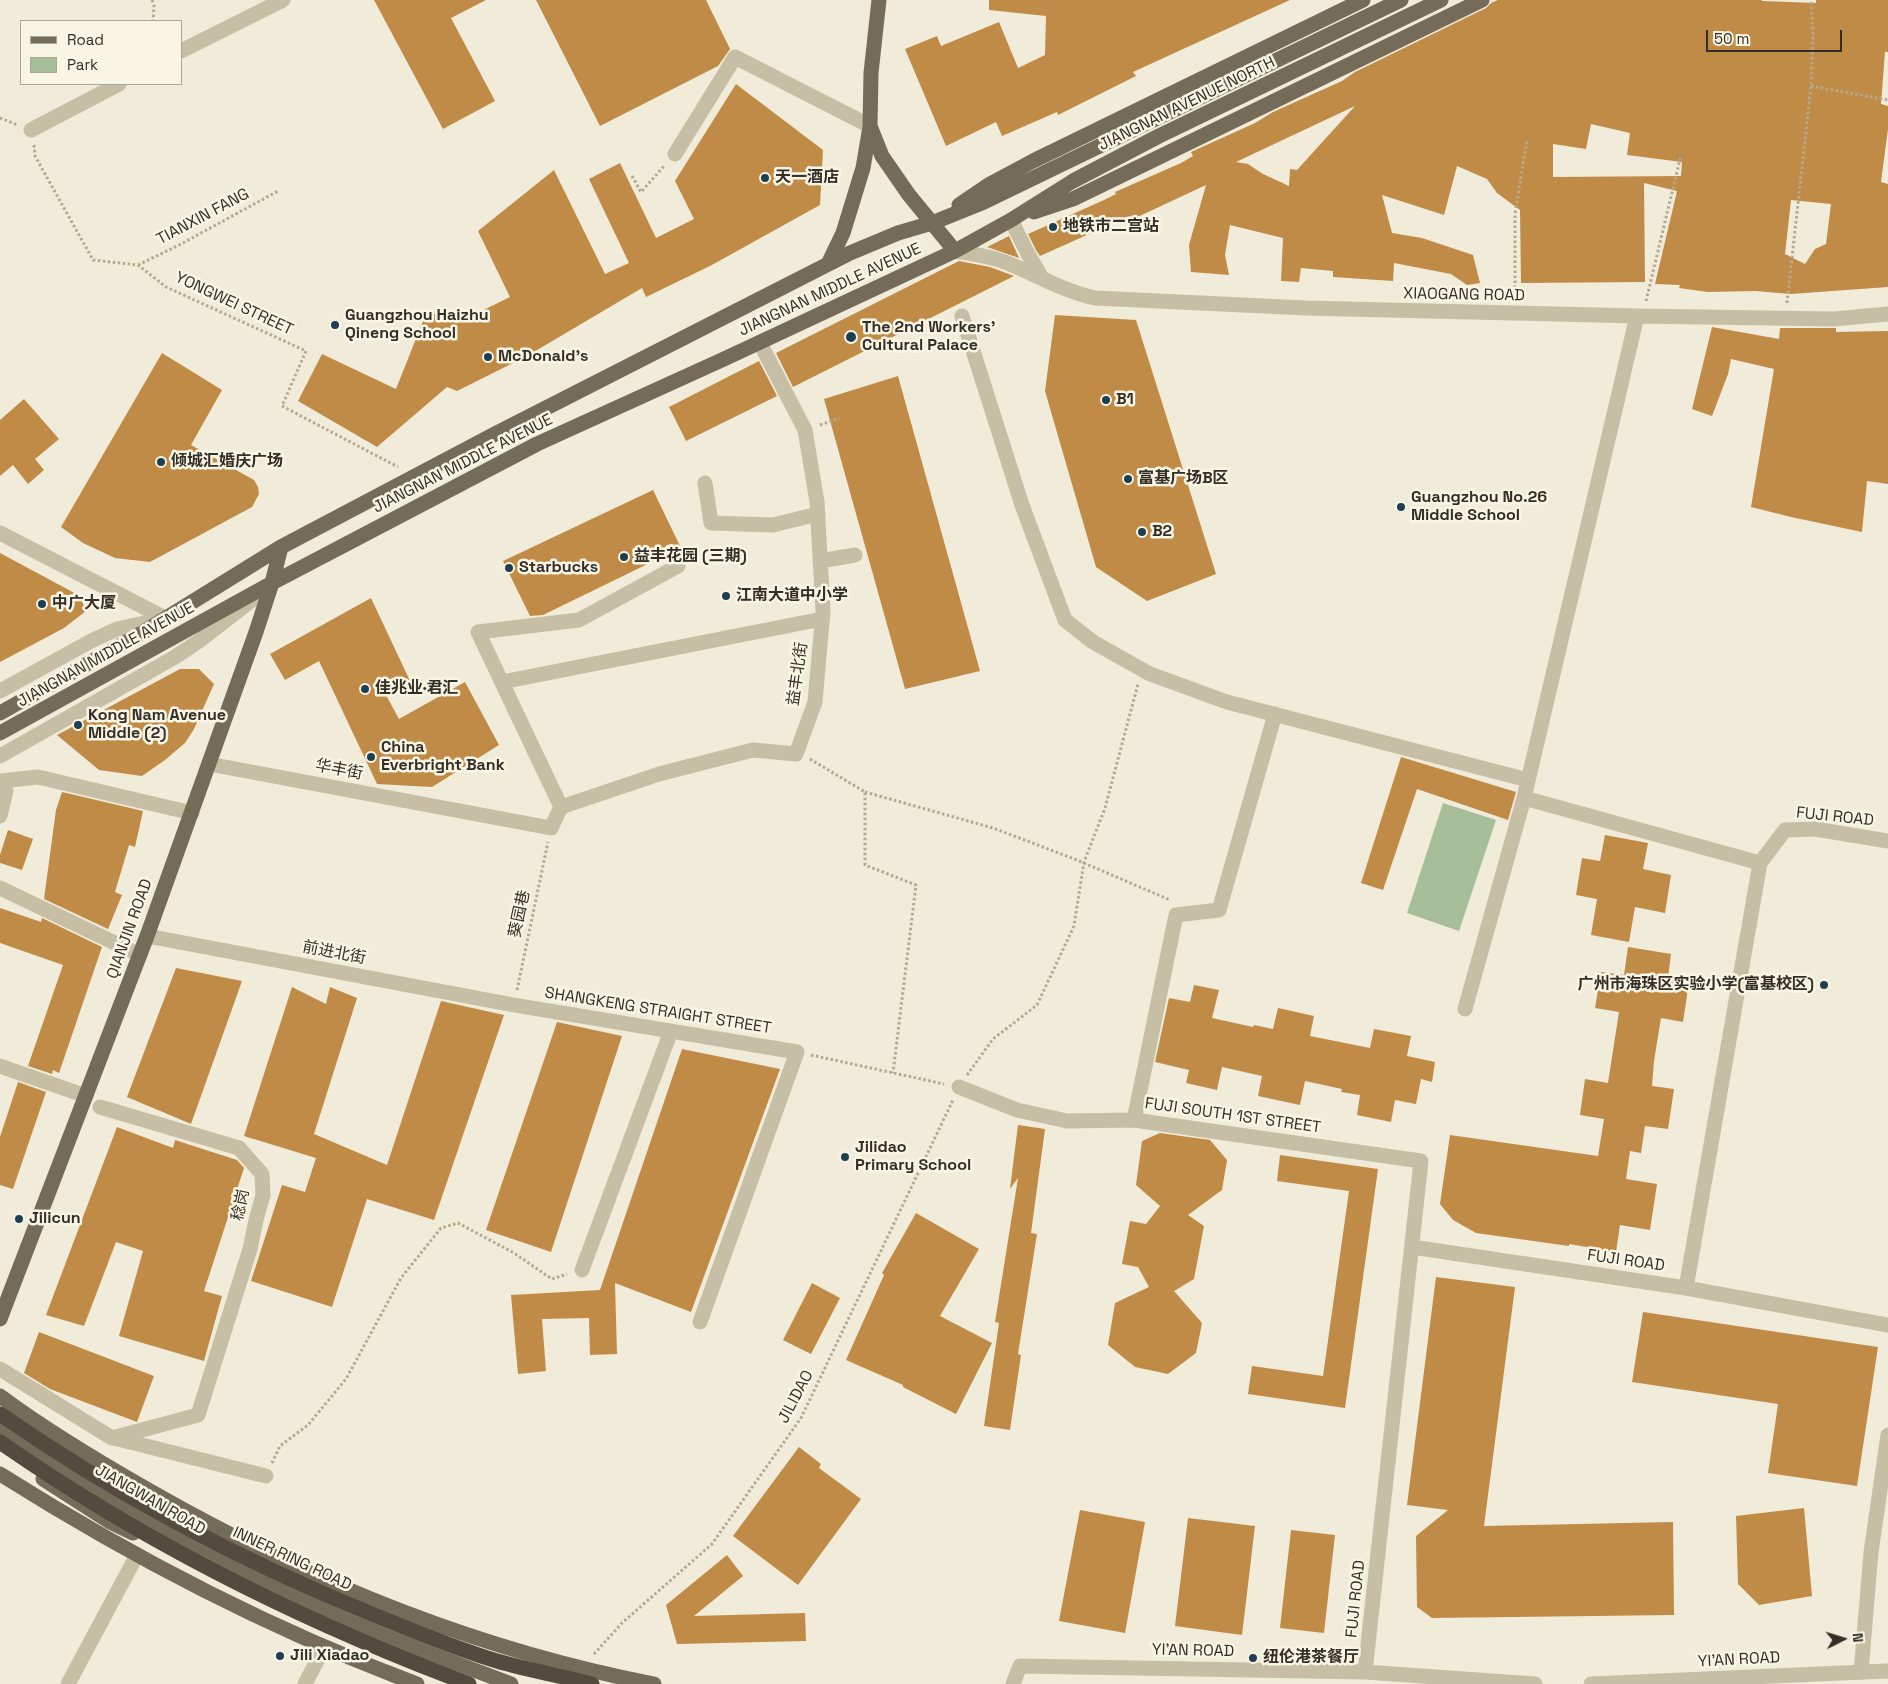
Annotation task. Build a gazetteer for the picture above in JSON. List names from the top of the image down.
{
  "streets": {
    "highway": ["INNER RING ROAD"],
    "main road": [
      "JIANGNAN AVENUE NORTH",
      "JIANGNAN MIDDLE AVENUE",
      "QIANJIN ROAD",
      "JIANGWAN ROAD"
    ],
    "street": [
      "XIAOGANG ROAD",
      "益丰北街",
      "华丰街",
      "FUJI ROAD",
      "前进北街",
      "SHANGKENG STRAIGHT STREET",
      "FUJI SOUTH 1ST STREET",
      "稔岗",
      "YI'AN ROAD"
    ],
    "path": [
      "TIANXIN FANG",
      "YONGWEI STREET",
      "葵园巷",
      "JILIDAO"
    ]
  },
  "crossings": [
    ["JIANGNAN AVENUE NORTH", "JIANGNAN MIDDLE AVENUE"],
    ["JIANGNAN AVENUE NORTH", "XIAOGANG ROAD"],
    ["TIANXIN FANG", "YONGWEI STREET"],
    ["JIANGNAN MIDDLE AVENUE", "XIAOGANG ROAD"],
    ["JIANGNAN MIDDLE AVENUE", "YONGWEI STREET"],
    ["JIANGNAN MIDDLE AVENUE", "益丰北街"],
    ["JIANGNAN MIDDLE AVENUE", "QIANJIN ROAD"],
    ["华丰街", "葵园巷"],
    ["华丰街", "QIANJIN ROAD"],
    ["FUJI ROAD", "FUJI SOUTH 1ST STREET"],
    ["FUJI ROAD", "YI'AN ROAD"],
    ["葵园巷", "前进北街"],
    ["葵园巷", "SHANGKENG STRAIGHT STREET"],
    ["QIANJIN ROAD", "前进北街"],
    ["前进北街", "SHANGKENG STRAIGHT STREET"],
    ["FUJI SOUTH 1ST STREET", "JILIDAO"]
  ],
  "places": [
    "天一酒店",
    "地铁市二宫站",
    "Guangzhou Haizhu Qineng School",
    "The 2nd Workers' Cultural Palace",
    "McDonald's",
    "B1",
    "倾城汇婚庆广场",
    "富基广场B区",
    "Guangzhou No.26 Middle School",
    "B2",
    "益丰花园 (三期)",
    "Starbucks",
    "江南大道中小学",
    "中广大厦",
    "佳兆业·君汇",
    "Kong Nam Avenue Middle (2)",
    "China Everbright Bank",
    "广州市海珠区实验小学(富基校区)",
    "Jilidao Primary School",
    "Jilicun",
    "Jili Xiadao",
    "纽伦港茶餐厅"
  ],
  "legend": ["Road", "Park"],
  "scale_bar": "50 m",
  "north": "right"
}
